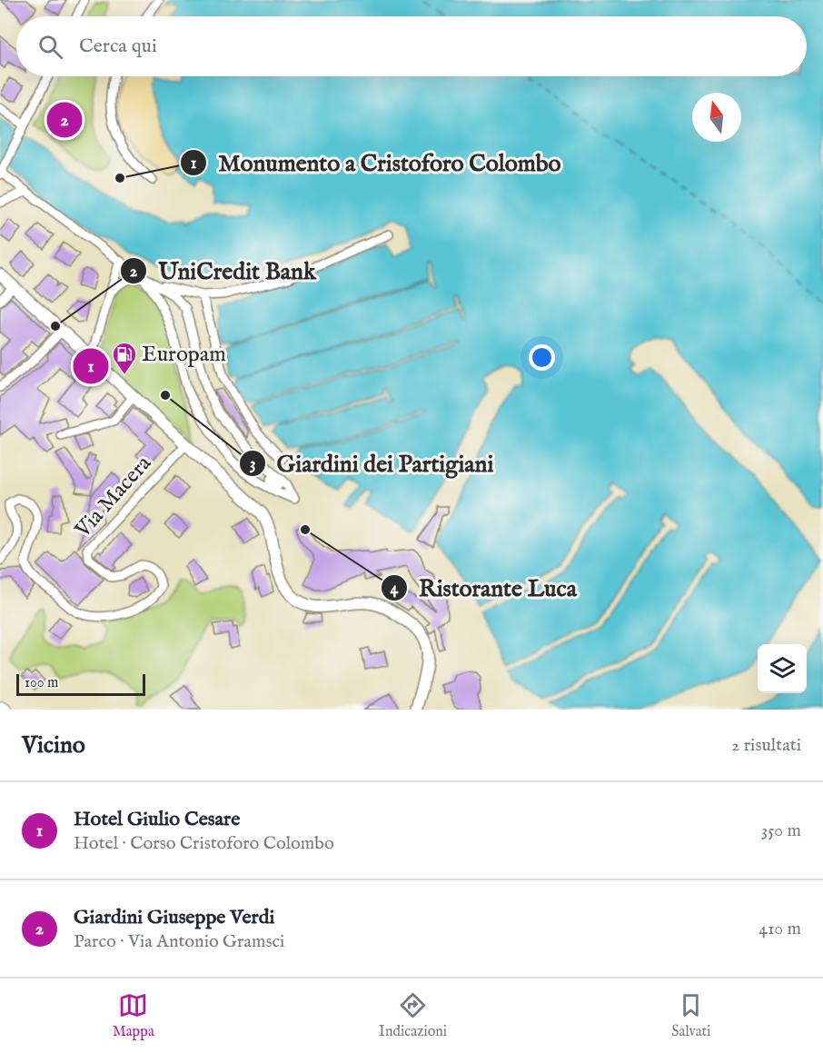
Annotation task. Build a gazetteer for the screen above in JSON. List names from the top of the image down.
{
  "streets": {
    "street": ["Via Macera"]
  },
  "places": {
    "other": [
      "Monumento a Cristoforo Colombo",
      "UniCredit Bank",
      "Giardini dei Partigiani",
      "Ristorante Luca"
    ],
    "fuel station": ["Europam"]
  },
  "scale_bar": "100 m",
  "north": "top",
  "page": {
    "search": "Cerca qui",
    "pins": ["2", "1"],
    "scale": "100 m",
    "heading": ["Vicino", "2 risultati"],
    "list": [
      {
        "mark": "1",
        "name": "Hotel Giulio Cesare",
        "note": "Hotel · Corso Cristoforo Colombo",
        "value": "350 m"
      },
      {
        "mark": "2",
        "name": "Giardini Giuseppe Verdi",
        "note": "Parco · Via Antonio Gramsci",
        "value": "410 m"
      }
    ],
    "nav": ["Mappa", "Indicazioni", "Salvati"]
  }
}
